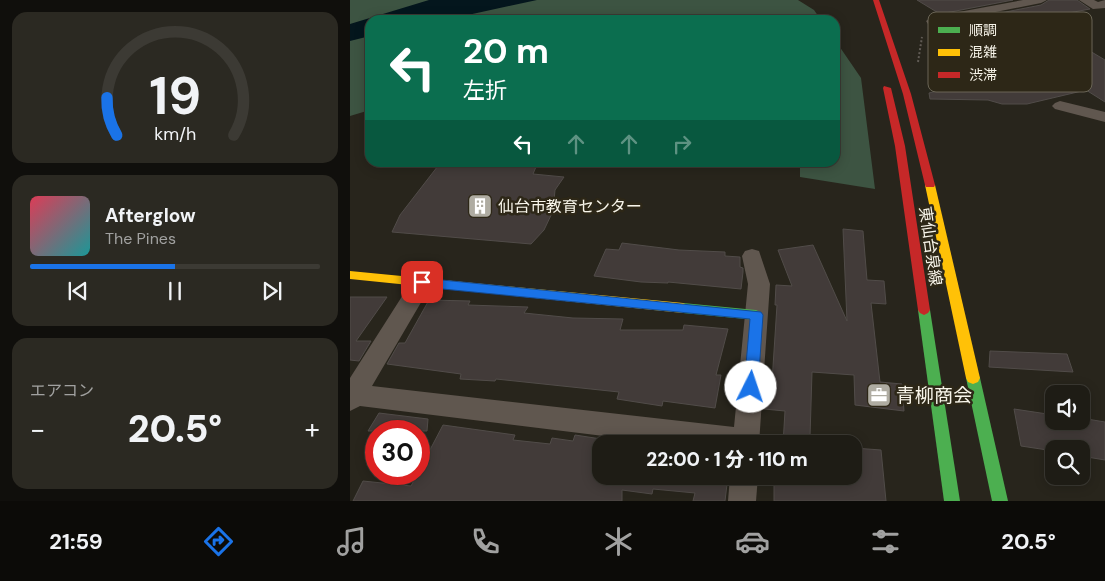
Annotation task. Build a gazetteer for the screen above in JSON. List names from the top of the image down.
{
  "streets": {
    "street": ["東仙台泉線"]
  },
  "places": {
    "building": ["仙台市教育センター"],
    "office": ["青柳商会"]
  },
  "legend": ["順調", "混雑", "渋滞"],
  "page": {
    "turn": ["20 m", "左折"],
    "song": ["Afterglow", "The Pines"],
    "tile": "エアコン",
    "heat": ["−", "20.5°", "+"],
    "limit": "30",
    "trip": "22:00 · 1 分 · 110 m",
    "tabs": ["21:59", "20.5°"],
    "gauge": ["19", "km/h"]
  }
}
